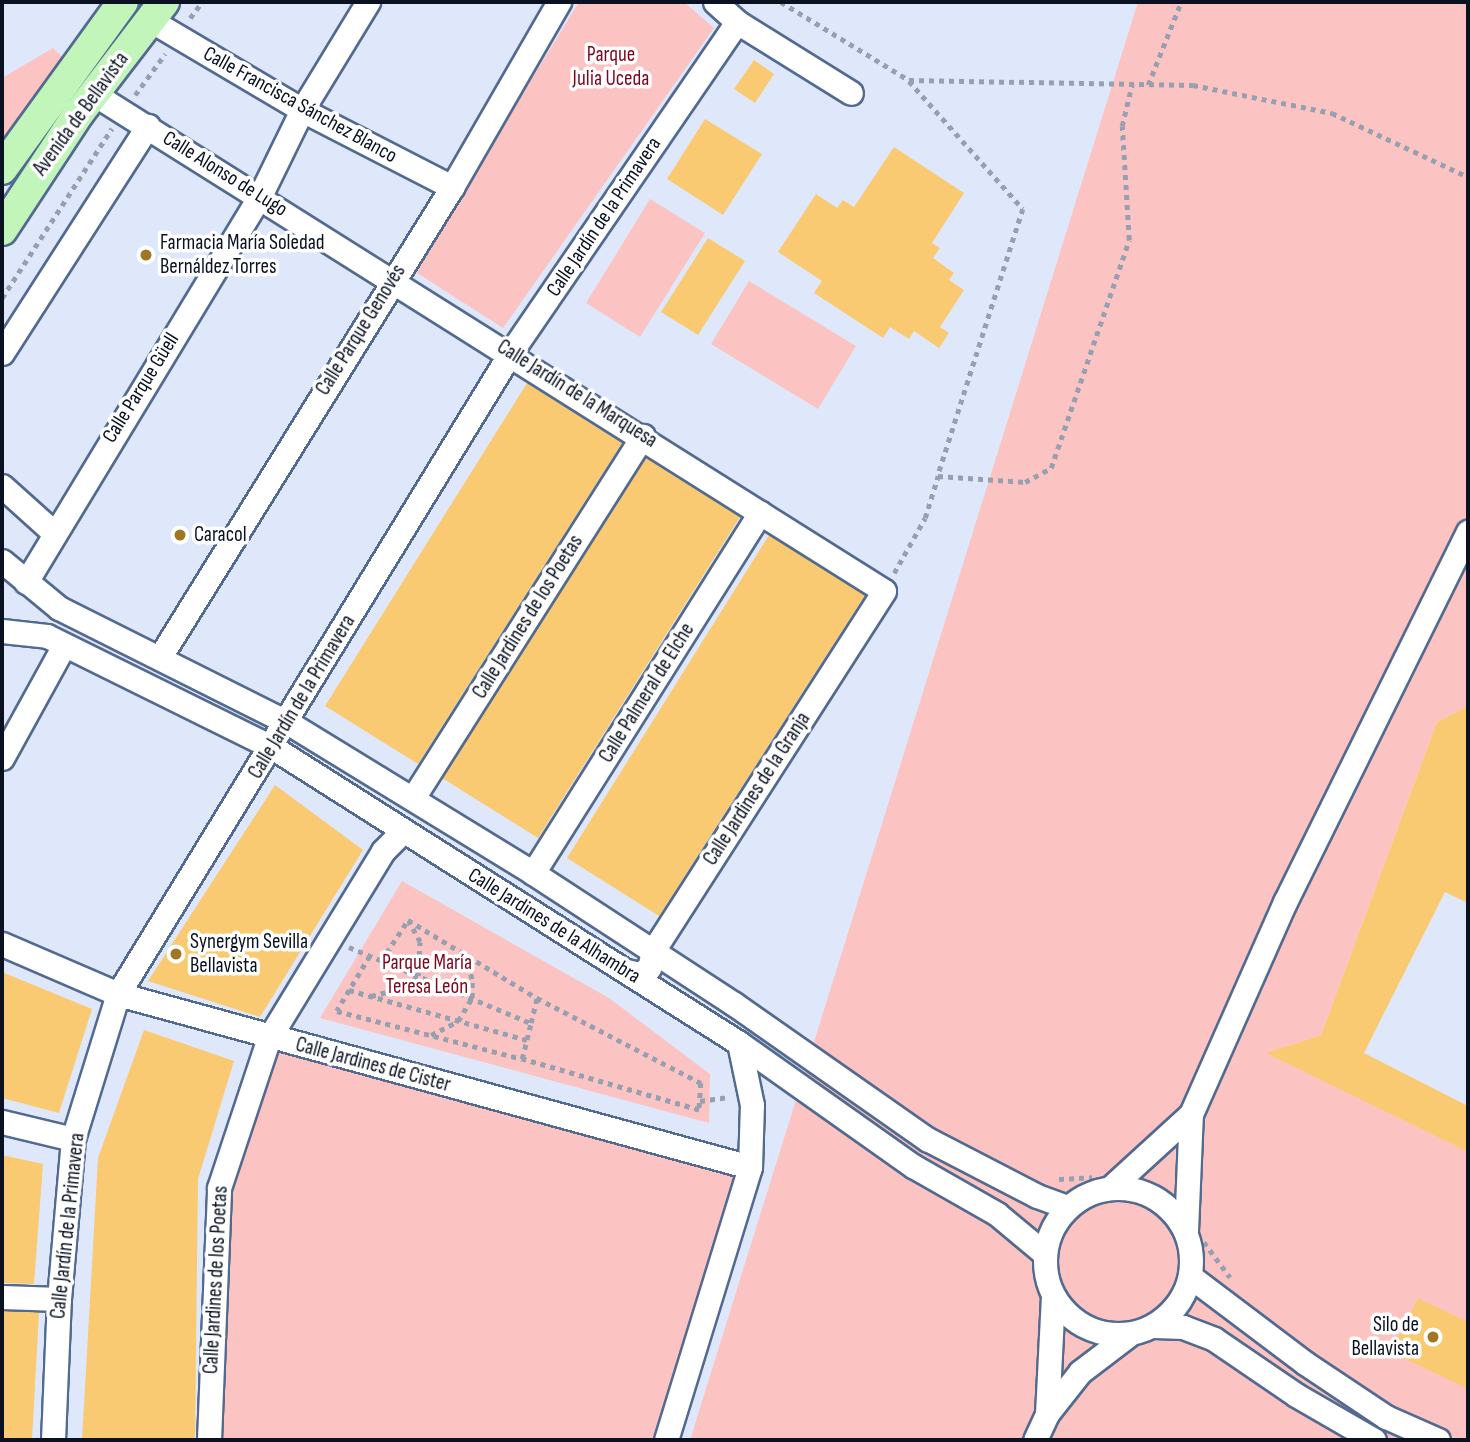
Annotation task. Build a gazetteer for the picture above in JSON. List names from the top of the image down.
{
  "streets": {
    "main road": ["Avenida de Bellavista"],
    "street": [
      "Calle Francisca Sánchez Blanco",
      "Calle Alonso de Lugo",
      "Calle Jardín de la Primavera",
      "Calle Parque Genovés",
      "Calle Parque Güell",
      "Calle Jardín de la Marquesa",
      "Calle Jardines de los Poetas",
      "Calle Palmeral de Elche",
      "Calle Jardines de la Granja",
      "Calle Jardines de la Alhambra",
      "Calle Jardines de Cister"
    ]
  },
  "crossings": [
    ["Calle Francisca Sánchez Blanco", "Avenida de Bellavista"],
    ["Calle Francisca Sánchez Blanco", "Calle Parque Genovés"],
    ["Calle Francisca Sánchez Blanco", "Calle Parque Güell"],
    ["Avenida de Bellavista", "Calle Alonso de Lugo"],
    ["Calle Alonso de Lugo", "Calle Parque Genovés"],
    ["Calle Alonso de Lugo", "Calle Parque Güell"],
    ["Calle Alonso de Lugo", "Calle Jardín de la Marquesa"],
    ["Calle Jardín de la Primavera", "Calle Jardín de la Marquesa"],
    ["Calle Jardín de la Primavera", "Calle Jardines de la Alhambra"],
    ["Calle Jardín de la Primavera", "Calle Jardines de Cister"],
    ["Calle Parque Genovés", "Calle Jardín de la Marquesa"],
    ["Calle Parque Genovés", "Calle Jardines de la Alhambra"],
    ["Calle Parque Güell", "Calle Jardines de la Alhambra"],
    ["Calle Jardín de la Marquesa", "Calle Jardines de los Poetas"],
    ["Calle Jardín de la Marquesa", "Calle Palmeral de Elche"],
    ["Calle Jardín de la Marquesa", "Calle Jardines de la Granja"],
    ["Calle Jardines de los Poetas", "Calle Jardines de la Alhambra"],
    ["Calle Jardines de los Poetas", "Calle Jardines de Cister"],
    ["Calle Palmeral de Elche", "Calle Jardines de la Alhambra"],
    ["Calle Jardines de la Granja", "Calle Jardines de la Alhambra"]
  ],
  "parks": ["Parque Julia Uceda", "Parque María Teresa León"],
  "places": [
    "Farmacia María Soledad Bernáldez Torres",
    "Caracol",
    "Synergym Sevilla Bellavista",
    "Silo de Bellavista"
  ]
}
